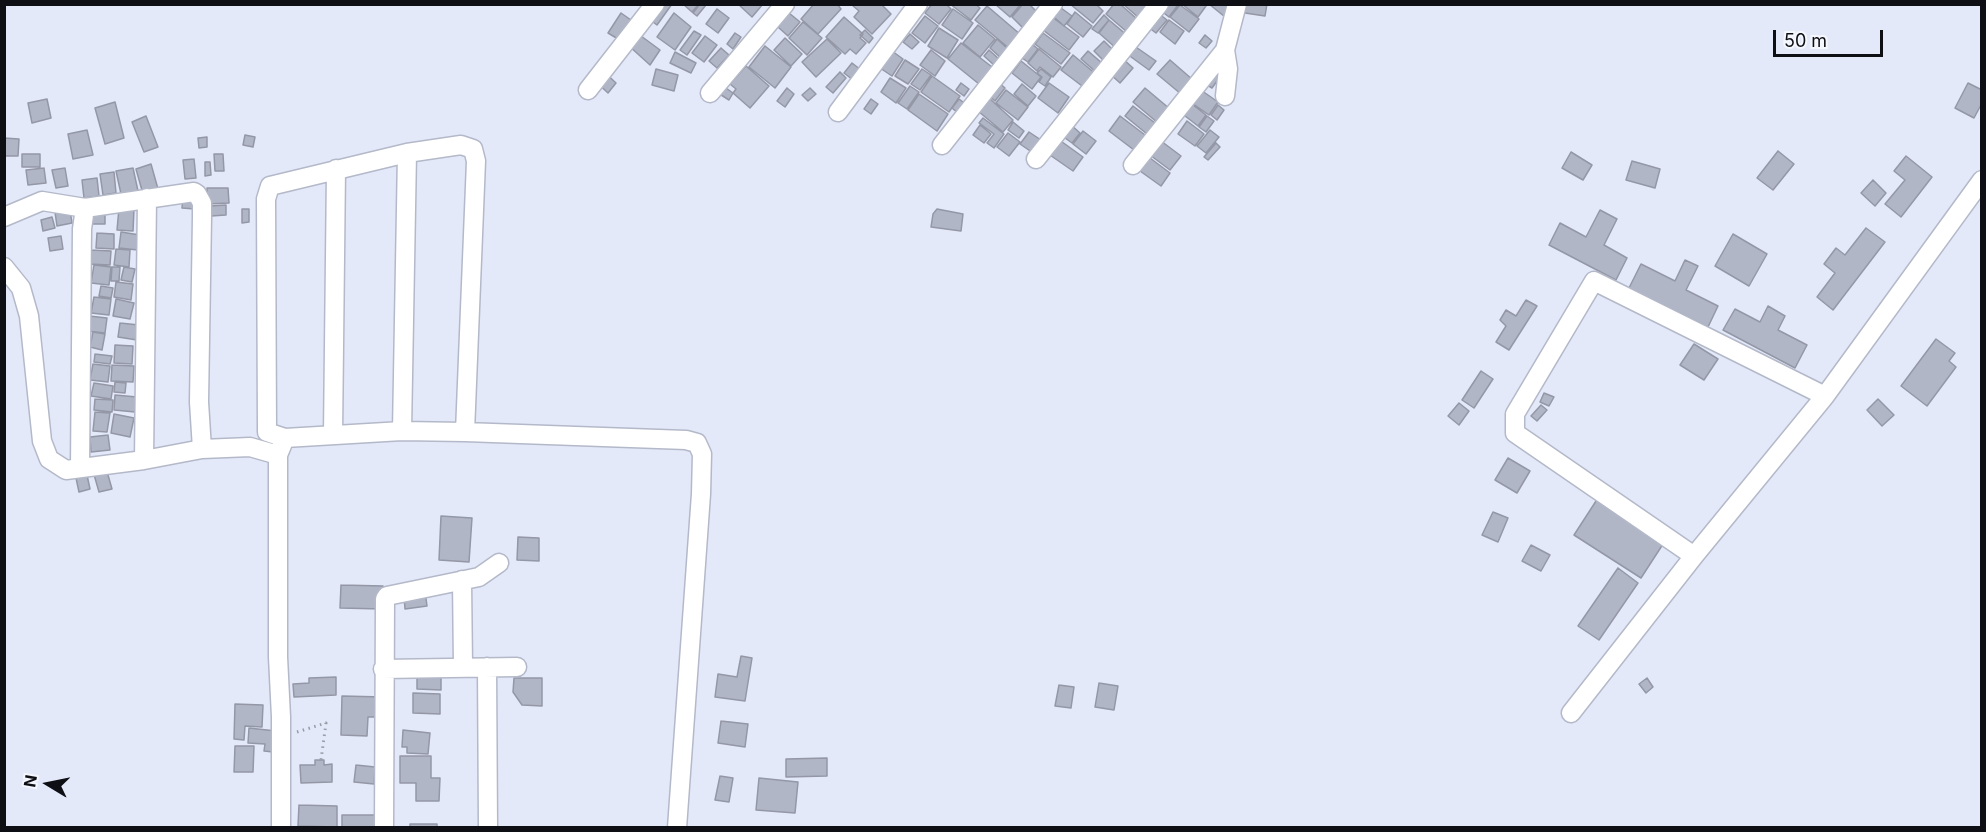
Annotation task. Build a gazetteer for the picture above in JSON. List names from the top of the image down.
{
  "scale_bar": "50 m",
  "north": "left"
}
